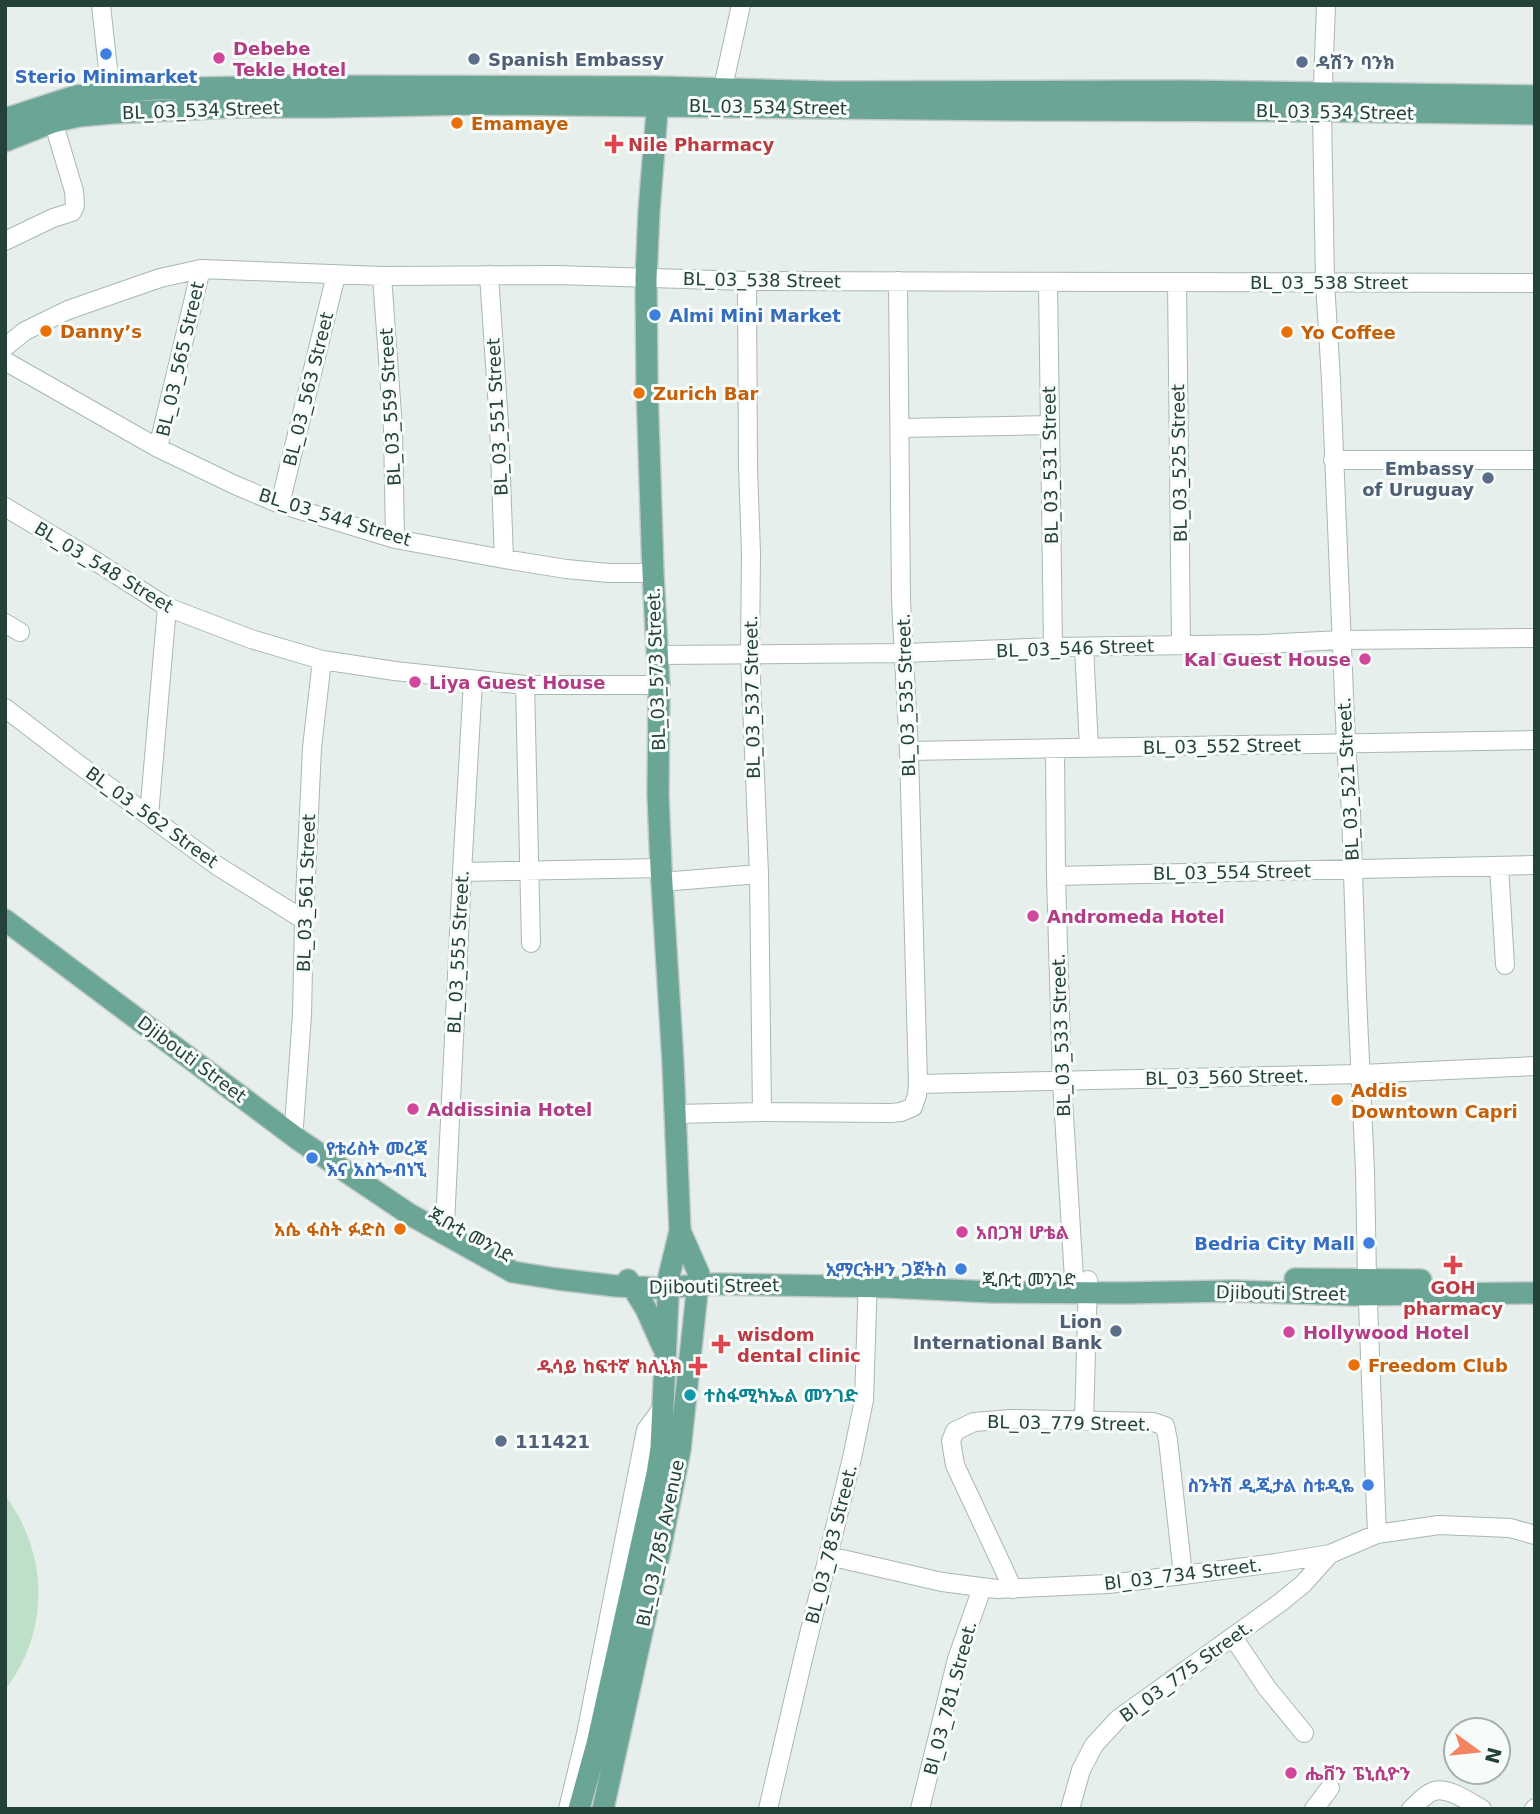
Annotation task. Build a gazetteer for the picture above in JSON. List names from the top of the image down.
{
  "streets": {
    "main road": [
      "BL_03_534 Street",
      "BL_03_573 Street.",
      "Djibouti Street",
      "ጂቡቲ መንገድ",
      "BL_03_785 Avenue"
    ],
    "street": [
      "BL_03_538 Street",
      "BL_03_565 Street",
      "BL_03_563 Street",
      "BL_03_559 Street",
      "BL_03_551 Street",
      "BL_03_525 Street",
      "BL_03_531 Street",
      "BL_03_544 Street",
      "BL_03_548 Street",
      "BL_03_546 Street",
      "BL_03_535 Street.",
      "BL_03_537 Street.",
      "BL_03_552 Street",
      "BL_03_521 Street.",
      "BL_03_562 Street",
      "BL_03_554 Street",
      "BL_03_561 Street",
      "BL_03_555 Street.",
      "BL_03_533 Street.",
      "BL_03_560 Street.",
      "BL_03_779 Street.",
      "BL_03_783 Street.",
      "Bl_03_734 Street.",
      "Bl_03_775 Street.",
      "Bl_03_781 Street."
    ]
  },
  "crossings": [
    ["BL_03_534 Street", "BL_03_573 Street."],
    ["BL_03_534 Street", "BL_03_521 Street."],
    ["BL_03_538 Street", "BL_03_565 Street"],
    ["BL_03_538 Street", "BL_03_563 Street"],
    ["BL_03_538 Street", "BL_03_559 Street"],
    ["BL_03_538 Street", "BL_03_551 Street"],
    ["BL_03_538 Street", "BL_03_525 Street"],
    ["BL_03_538 Street", "BL_03_531 Street"],
    ["BL_03_538 Street", "BL_03_573 Street."],
    ["BL_03_538 Street", "BL_03_535 Street."],
    ["BL_03_538 Street", "BL_03_537 Street."],
    ["BL_03_538 Street", "BL_03_521 Street."],
    ["BL_03_565 Street", "BL_03_544 Street"],
    ["BL_03_563 Street", "BL_03_544 Street"],
    ["BL_03_559 Street", "BL_03_544 Street"],
    ["BL_03_551 Street", "BL_03_544 Street"],
    ["BL_03_525 Street", "BL_03_546 Street"],
    ["BL_03_531 Street", "BL_03_546 Street"],
    ["BL_03_544 Street", "BL_03_573 Street."],
    ["BL_03_548 Street", "BL_03_573 Street."],
    ["BL_03_548 Street", "BL_03_561 Street"],
    ["BL_03_548 Street", "BL_03_555 Street."],
    ["BL_03_546 Street", "BL_03_573 Street."],
    ["BL_03_546 Street", "BL_03_535 Street."],
    ["BL_03_546 Street", "BL_03_537 Street."],
    ["BL_03_546 Street", "BL_03_521 Street."],
    ["BL_03_573 Street.", "BL_03_785 Avenue"],
    ["BL_03_535 Street.", "BL_03_537 Street."],
    ["BL_03_535 Street.", "BL_03_552 Street"],
    ["BL_03_535 Street.", "BL_03_560 Street."],
    ["BL_03_552 Street", "BL_03_521 Street."],
    ["BL_03_552 Street", "BL_03_533 Street."],
    ["BL_03_521 Street.", "BL_03_554 Street"],
    ["BL_03_521 Street.", "Djibouti Street"],
    ["BL_03_521 Street.", "BL_03_560 Street."],
    ["BL_03_521 Street.", "ጂቡቲ መንገድ"],
    ["BL_03_521 Street.", "Bl_03_734 Street."],
    ["BL_03_562 Street", "BL_03_561 Street"],
    ["BL_03_554 Street", "BL_03_533 Street."],
    ["BL_03_561 Street", "ጂቡቲ መንገድ"],
    ["BL_03_555 Street.", "ጂቡቲ መንገድ"],
    ["BL_03_533 Street.", "Djibouti Street"],
    ["BL_03_533 Street.", "BL_03_560 Street."],
    ["BL_03_533 Street.", "ጂቡቲ መንገድ"],
    ["BL_03_533 Street.", "BL_03_779 Street."],
    ["Djibouti Street", "ጂቡቲ መንገድ"],
    ["Djibouti Street", "BL_03_785 Avenue"],
    ["Djibouti Street", "BL_03_783 Street."],
    ["ጂቡቲ መንገድ", "BL_03_785 Avenue"],
    ["BL_03_779 Street.", "Bl_03_734 Street."],
    ["BL_03_783 Street.", "Bl_03_734 Street."],
    ["Bl_03_734 Street.", "Bl_03_775 Street."],
    ["Bl_03_734 Street.", "Bl_03_781 Street."]
  ],
  "places": {
    "other": [
      "Sterio Minimarket",
      "Debebe Tekle Hotel",
      "Spanish Embassy",
      "ዳሽን ባንክ",
      "Emamaye",
      "Almi Mini Market",
      "Danny’s",
      "Yo Coffee",
      "Zurich Bar",
      "Embassy of Uruguay",
      "Kal Guest House",
      "Liya Guest House",
      "Andromeda Hotel",
      "Addis Downtown Capri",
      "Addissinia Hotel",
      "የቱሪስት መረጃ እና አስጐብነኚ",
      "አሴ ፋስት ፉድስ",
      "አበጋዝ ሆቴል",
      "Bedria City Mall",
      "ኢማርትዞን ጋጀትስ",
      "Lion International Bank",
      "Hollywood Hotel",
      "Freedom Club",
      "ተስፋሚካኤል መንገድ",
      "111421",
      "ስንትሽ ዲጂታል ስቱዲዬ",
      "ሔቨን ፔኒሲዮን"
    ],
    "health": [
      "Nile Pharmacy",
      "GOH pharmacy",
      "wisdom dental clinic",
      "ዱሳይ ከፍተኛ ክሊኒክ"
    ]
  },
  "north": "right"
}
